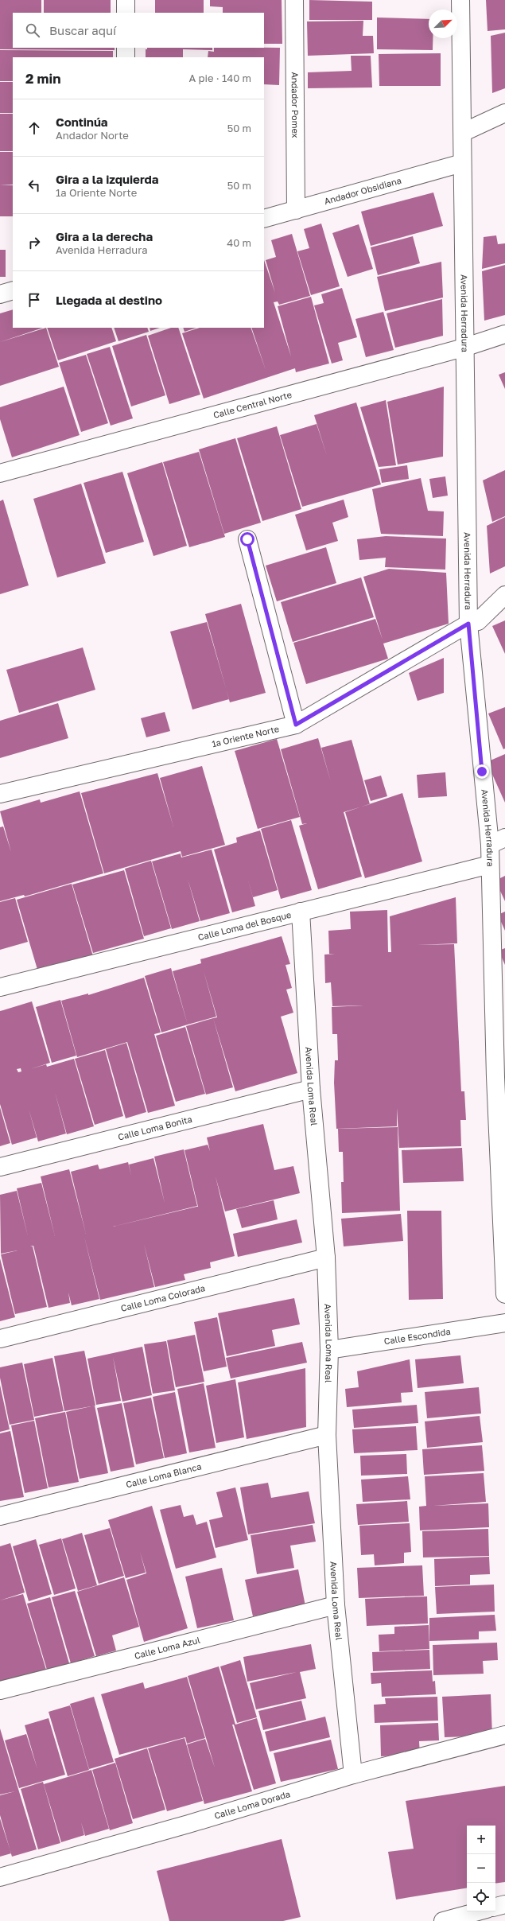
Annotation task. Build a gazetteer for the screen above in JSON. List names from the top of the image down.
{
  "streets": {
    "street": [
      "Andador Pomex",
      "Andador Obsidiana",
      "Avenida Herradura",
      "Calle Central Norte",
      "1a Oriente Norte",
      "Calle Loma del Bosque",
      "Avenida Loma Real",
      "Calle Loma Bonita",
      "Calle Loma Colorada",
      "Calle Escondida",
      "Calle Loma Blanca",
      "Calle Loma Azul",
      "Calle Loma Dorada"
    ]
  },
  "crossings": [
    ["Andador Pomex", "Andador Obsidiana"],
    ["Andador Obsidiana", "Avenida Herradura"],
    ["Avenida Herradura", "Calle Central Norte"],
    ["Avenida Herradura", "1a Oriente Norte"],
    ["Avenida Herradura", "Calle Loma del Bosque"],
    ["Calle Loma del Bosque", "Avenida Loma Real"],
    ["Avenida Loma Real", "Calle Loma Bonita"],
    ["Avenida Loma Real", "Calle Loma Colorada"],
    ["Avenida Loma Real", "Calle Escondida"],
    ["Avenida Loma Real", "Calle Loma Blanca"],
    ["Avenida Loma Real", "Calle Loma Azul"],
    ["Avenida Loma Real", "Calle Loma Dorada"]
  ],
  "north": "top right",
  "page": {
    "search": "Buscar aquí",
    "heading": ["2 min", "A pie · 140 m"],
    "list": [
      ["Continúa", "Andador Norte", "50 m"],
      ["Gira a la izquierda", "1a Oriente Norte", "50 m"],
      ["Gira a la derecha", "Avenida Herradura", "40 m"],
      "Llegada al destino"
    ],
    "map_buttons": ["+", "−"]
  }
}
